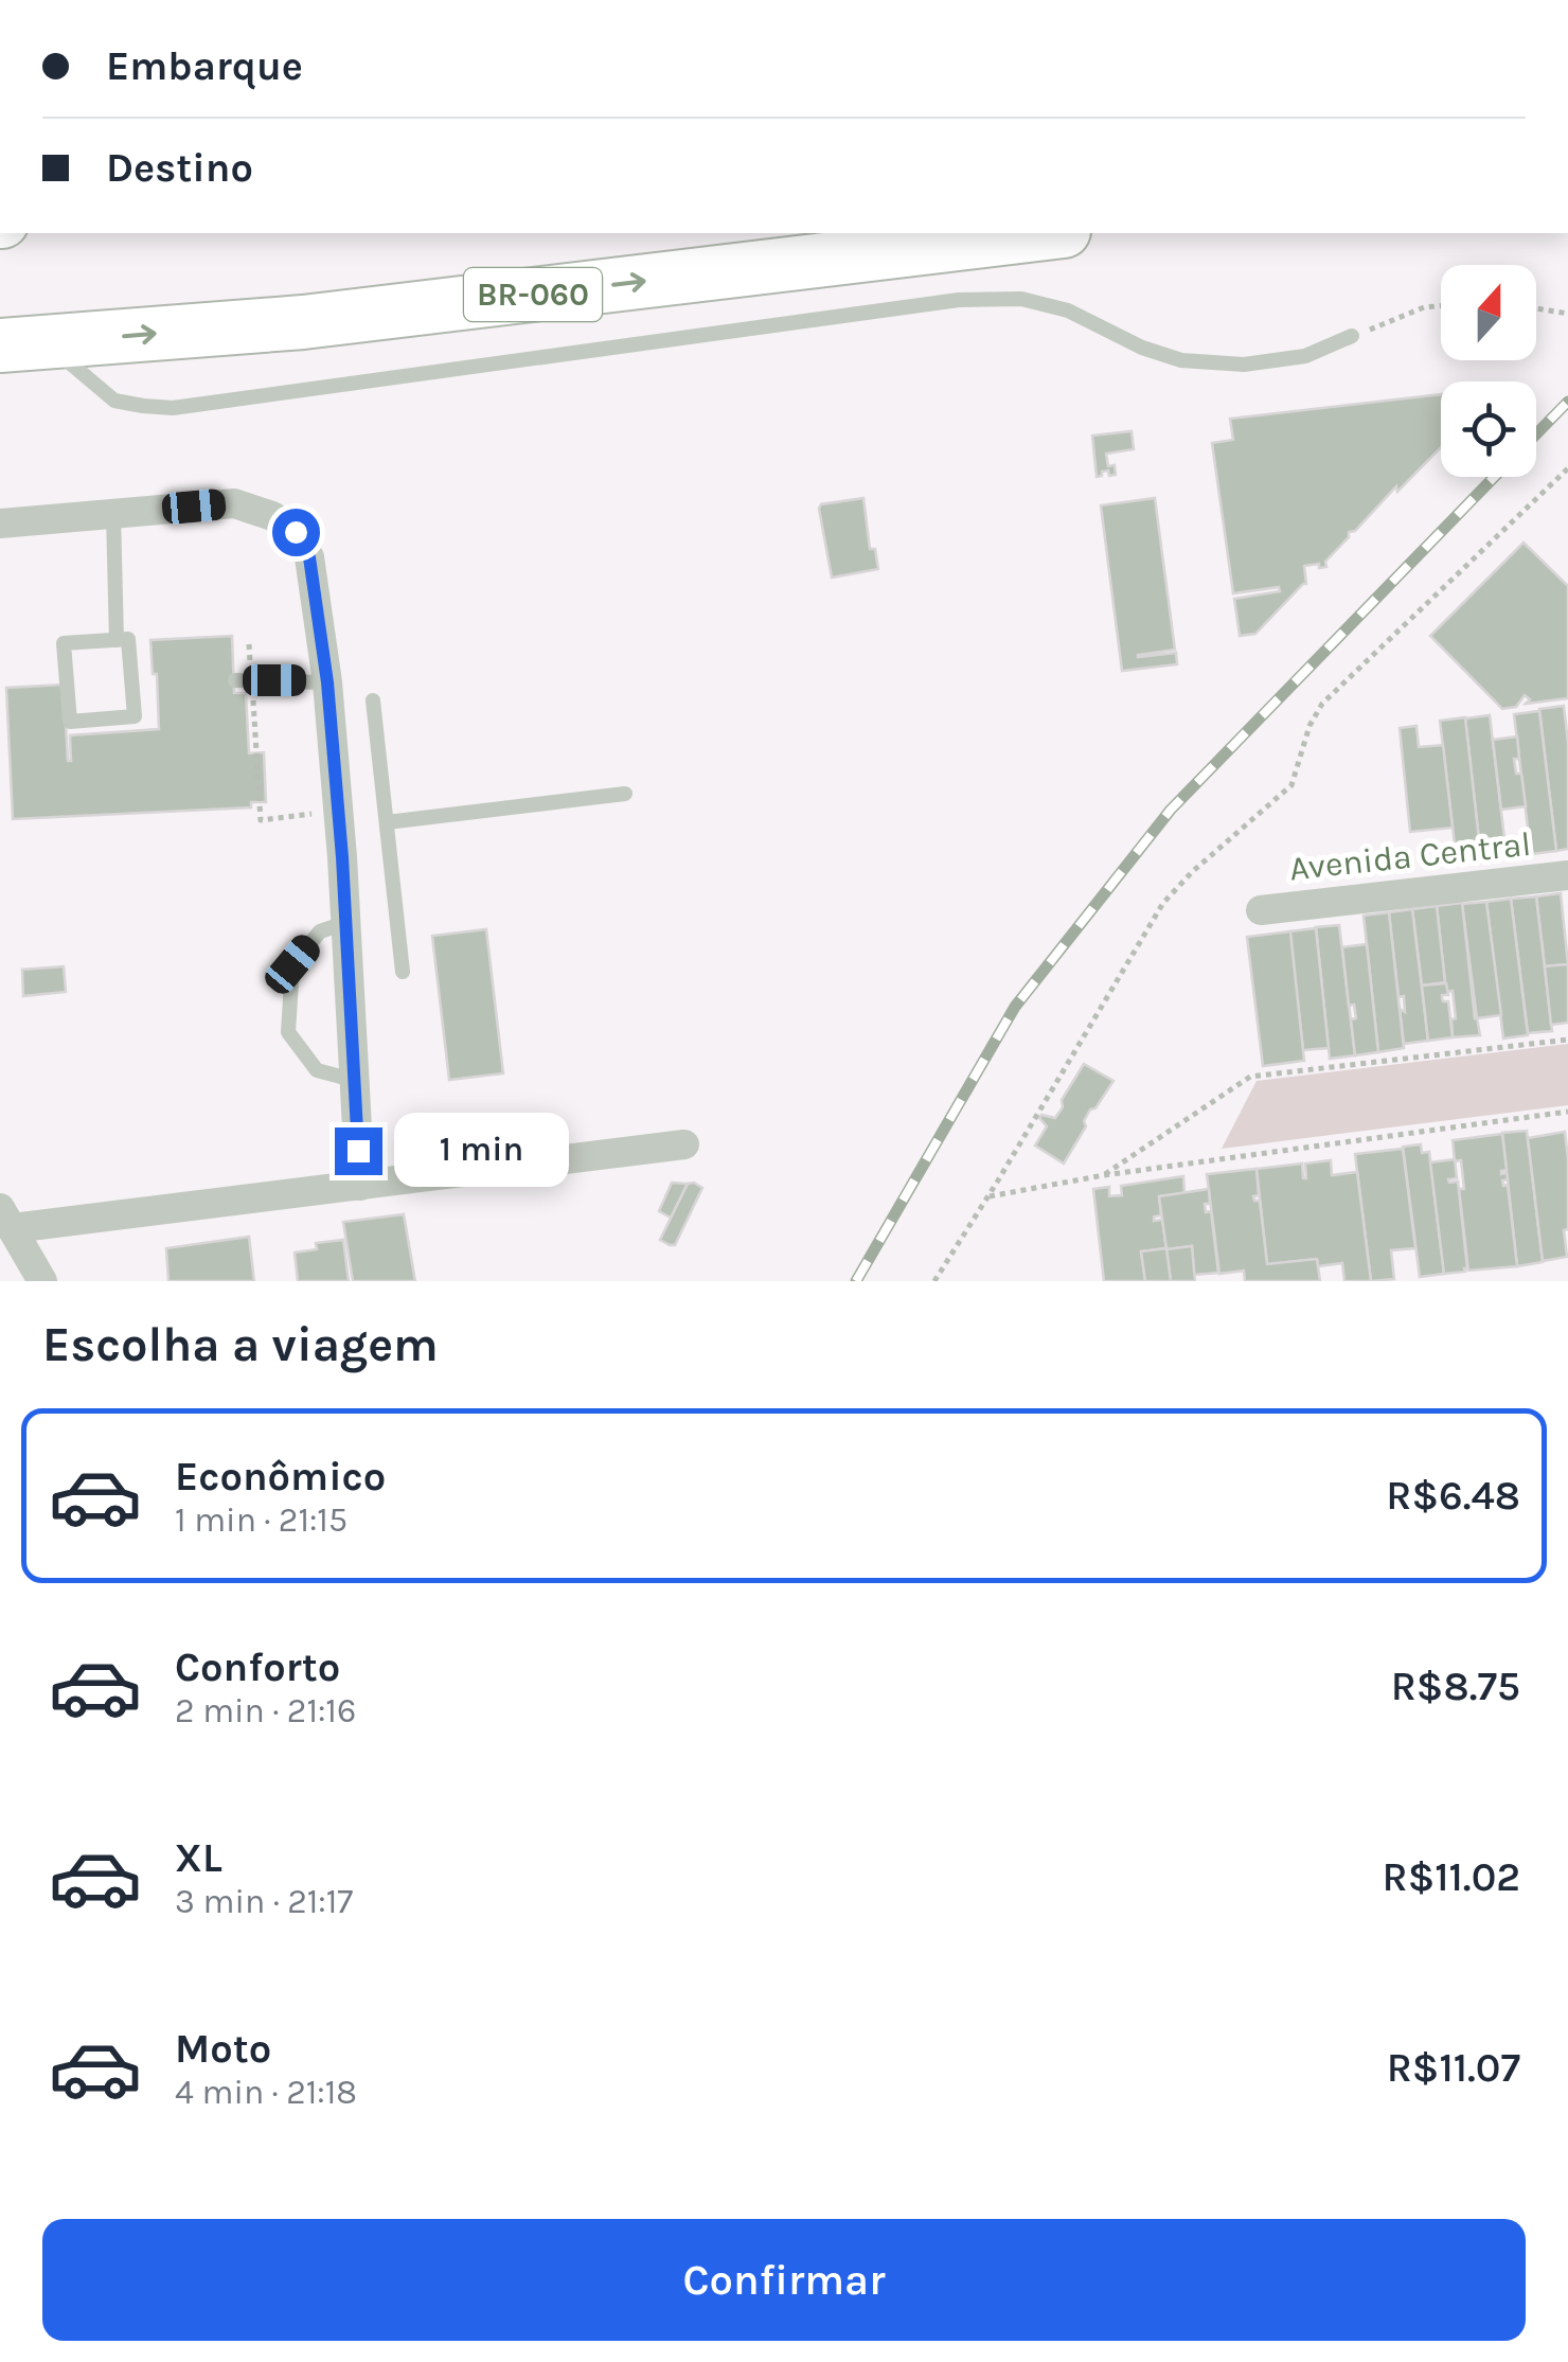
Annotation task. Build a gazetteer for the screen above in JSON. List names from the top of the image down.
{
  "streets": {
    "highway": ["BR-060"],
    "street": ["Avenida Central"]
  },
  "north": "top",
  "page": {
    "banner": ["Embarque", "Destino"],
    "bubble": "1 min",
    "heading": "Escolha a viagem",
    "list": [
      {
        "name": "Econômico",
        "note": "1 min · 21:15",
        "value": "R$6.48"
      },
      {
        "name": "Conforto",
        "note": "2 min · 21:16",
        "value": "R$8.75"
      },
      {
        "name": "XL",
        "note": "3 min · 21:17",
        "value": "R$11.02"
      },
      {
        "name": "Moto",
        "note": "4 min · 21:18",
        "value": "R$11.07"
      }
    ],
    "buttons": "Confirmar"
  }
}
